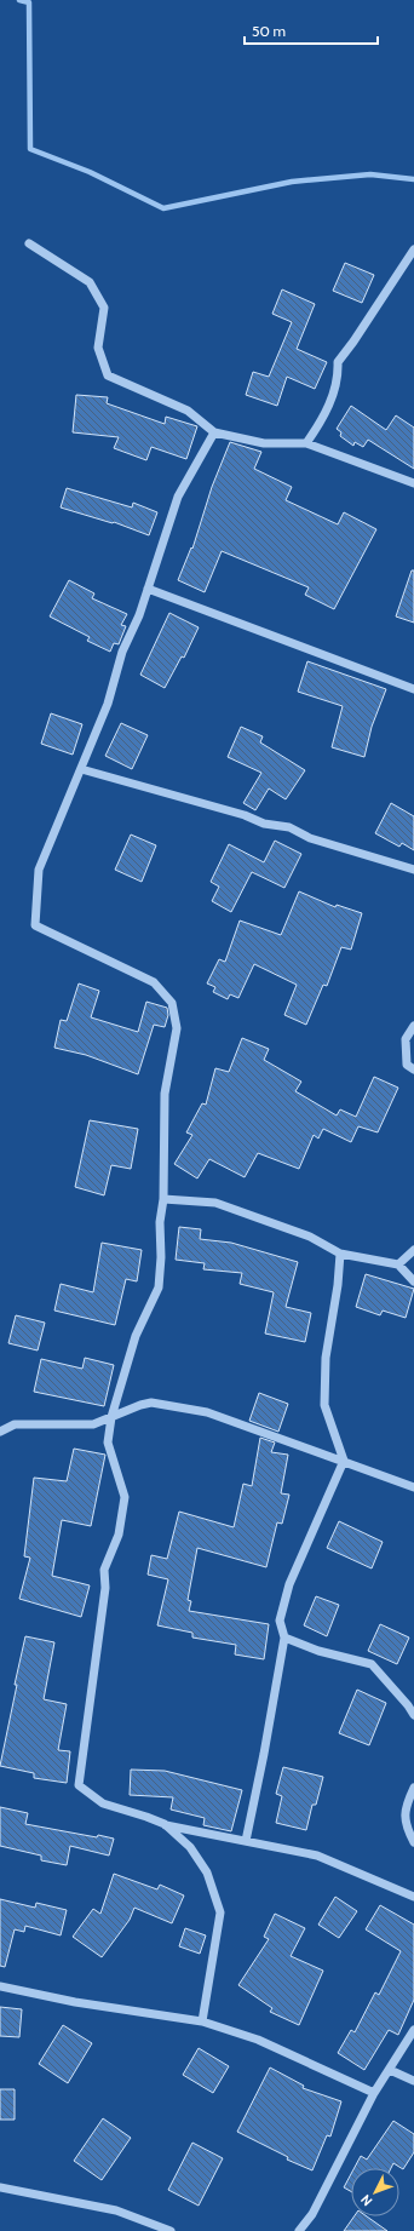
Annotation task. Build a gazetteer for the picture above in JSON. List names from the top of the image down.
{
  "scale_bar": "50 m",
  "north": "bottom left"
}
